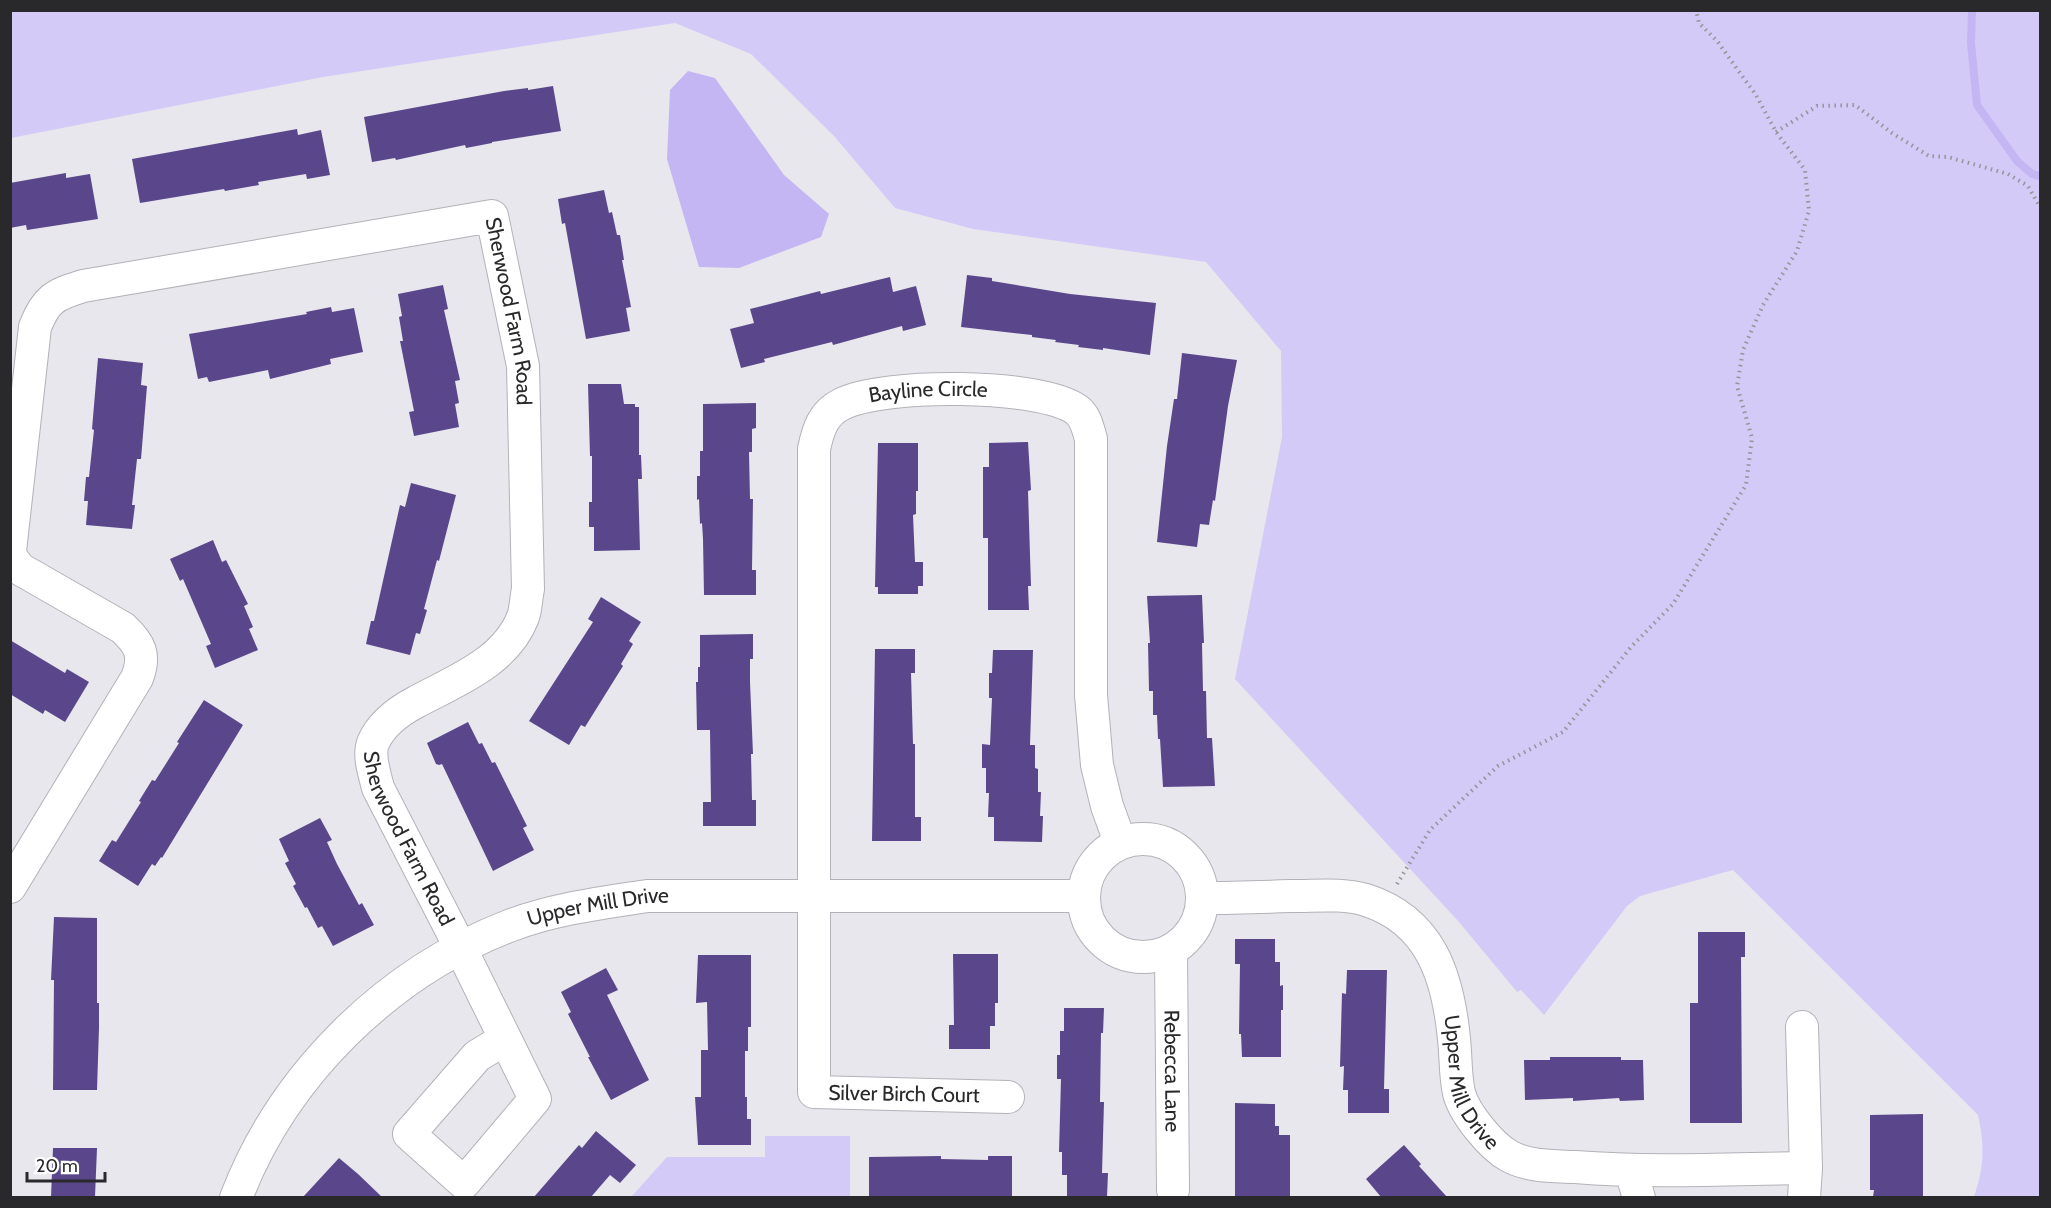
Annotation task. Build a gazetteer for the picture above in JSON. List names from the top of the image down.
{
  "streets": {
    "street": [
      "Sherwood Farm Road",
      "Bayline Circle",
      "Upper Mill Drive",
      "Rebecca Lane",
      "Silver Birch Court"
    ]
  },
  "crossings": [
    ["Sherwood Farm Road", "Upper Mill Drive"],
    ["Bayline Circle", "Upper Mill Drive"],
    ["Bayline Circle", "Rebecca Lane"],
    ["Bayline Circle", "Silver Birch Court"],
    ["Upper Mill Drive", "Rebecca Lane"],
    ["Upper Mill Drive", "Silver Birch Court"]
  ],
  "scale_bar": "20 m"
}
